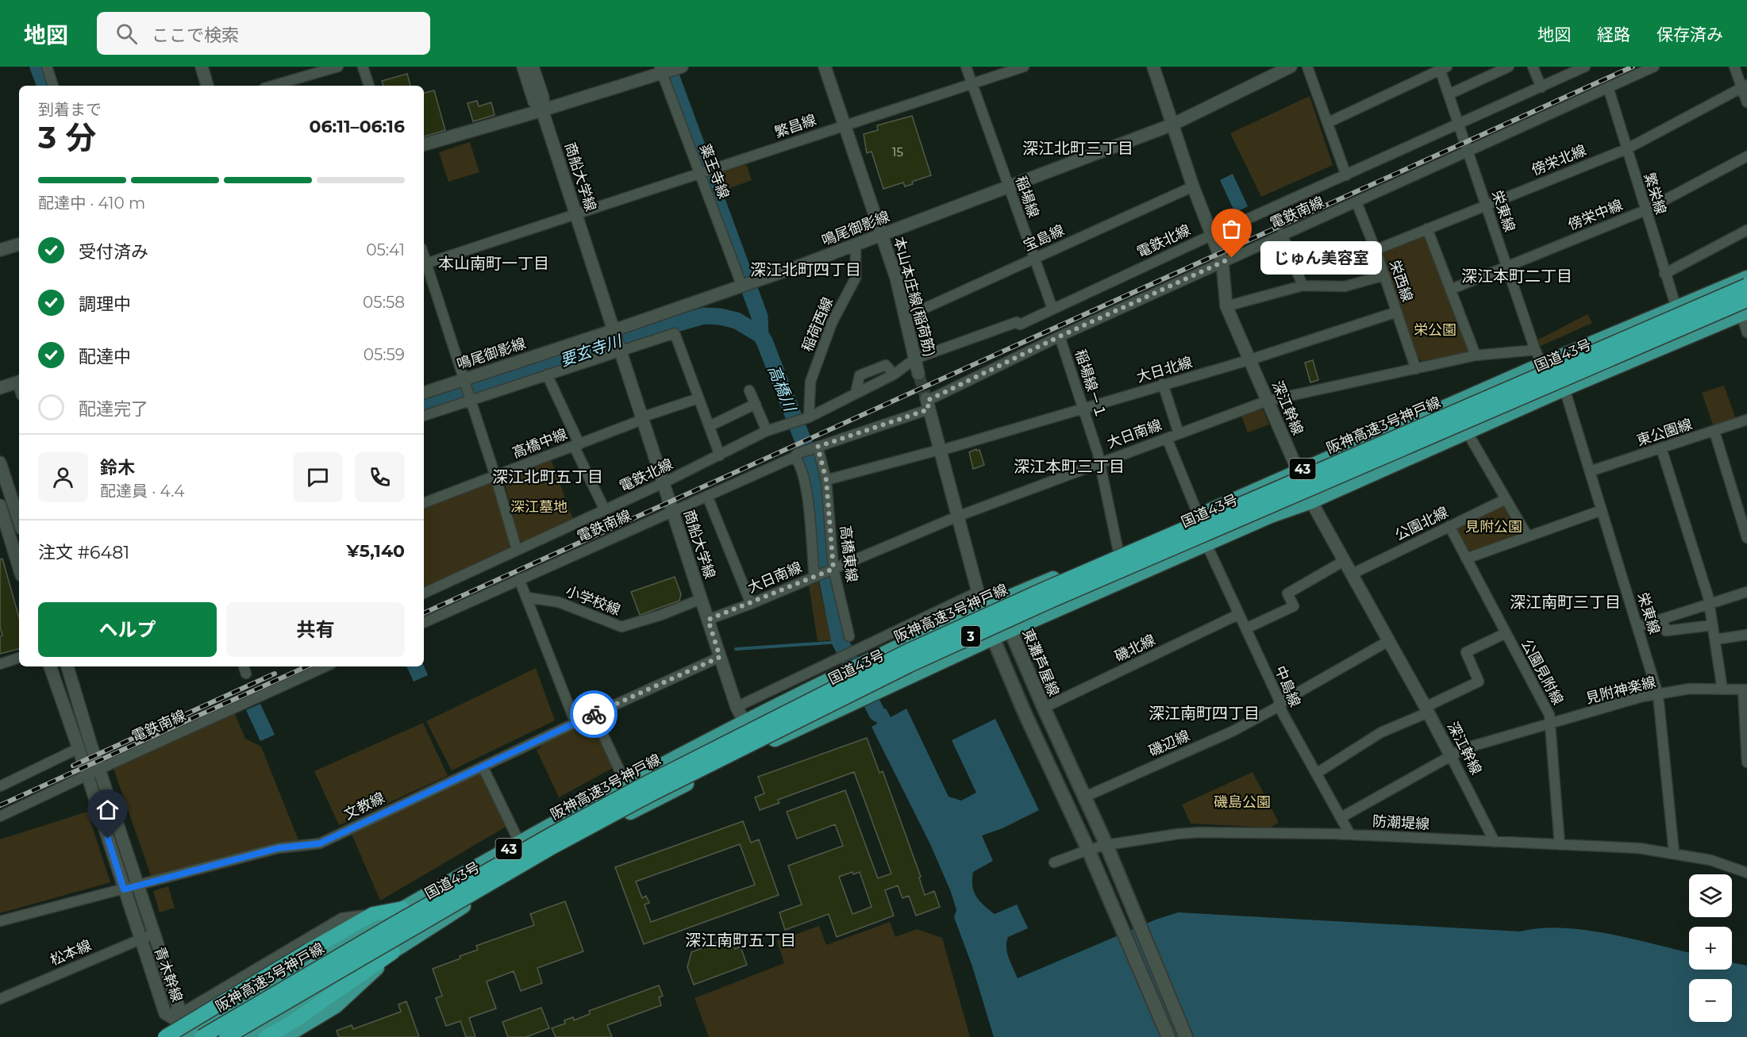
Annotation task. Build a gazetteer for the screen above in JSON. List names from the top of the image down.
{
  "streets": {
    "highway": [
      "国道43号",
      "阪神高速3号神戸線",
      "43",
      "3"
    ],
    "main road": ["東灘芦屋線"],
    "street": [
      "繁昌線",
      "傍栄北線",
      "薬王寺線",
      "商船大学線",
      "繁栄線",
      "稲場線",
      "栄東線",
      "電鉄南線",
      "傍栄中線",
      "鳴尾御影線",
      "宝島線",
      "電鉄北線",
      "栄西線",
      "本山本庄線(稲荷筋)",
      "稲荷西線",
      "大日北線",
      "稲場線－１",
      "深江幹線",
      "東公園線",
      "大日南線",
      "高橋中線",
      "公園北線",
      "高橋東線",
      "小学校線",
      "磯北線",
      "公園見附線",
      "中島線",
      "見附神楽線",
      "磯辺線",
      "文教線",
      "防潮堤線",
      "松本線",
      "青木幹線"
    ]
  },
  "crossings": [
    ["繁昌線", "薬王寺線"],
    ["繁昌線", "商船大学線"],
    ["繁昌線", "稲場線"],
    ["繁昌線", "本山本庄線(稲荷筋)"],
    ["傍栄北線", "繁栄線"],
    ["傍栄北線", "栄東線"],
    ["傍栄北線", "栄西線"],
    ["薬王寺線", "鳴尾御影線"],
    ["商船大学線", "電鉄南線"],
    ["商船大学線", "鳴尾御影線"],
    ["商船大学線", "電鉄北線"],
    ["商船大学線", "国道43号"],
    ["商船大学線", "大日南線"],
    ["商船大学線", "高橋中線"],
    ["商船大学線", "小学校線"],
    ["商船大学線", "文教線"],
    ["繁栄線", "電鉄南線"],
    ["繁栄線", "傍栄中線"],
    ["繁栄線", "国道43号"],
    ["稲場線", "鳴尾御影線"],
    ["稲場線", "宝島線"],
    ["稲場線", "電鉄北線"],
    ["栄東線", "電鉄南線"],
    ["栄東線", "傍栄中線"],
    ["栄東線", "電鉄北線"],
    ["栄東線", "国道43号"],
    ["栄東線", "東公園線"],
    ["栄東線", "大日南線"],
    ["栄東線", "見附神楽線"],
    ["栄東線", "防潮堤線"],
    ["電鉄南線", "栄西線"],
    ["電鉄南線", "稲場線－１"],
    ["電鉄南線", "深江幹線"],
    ["電鉄南線", "高橋東線"],
    ["電鉄南線", "青木幹線"],
    ["鳴尾御影線", "本山本庄線(稲荷筋)"],
    ["鳴尾御影線", "稲荷西線"],
    ["鳴尾御影線", "深江幹線"],
    ["鳴尾御影線", "高橋中線"],
    ["宝島線", "本山本庄線(稲荷筋)"],
    ["宝島線", "深江幹線"],
    ["電鉄北線", "本山本庄線(稲荷筋)"],
    ["電鉄北線", "稲荷西線"],
    ["電鉄北線", "深江幹線"],
    ["栄西線", "大日北線"],
    ["栄西線", "大日南線"],
    ["国道43号", "稲場線－１"],
    ["国道43号", "深江幹線"],
    ["国道43号", "東灘芦屋線"],
    ["国道43号", "中島線"],
    ["大日北線", "稲場線－１"],
    ["大日北線", "深江幹線"],
    ["大日北線", "高橋東線"],
    ["稲場線－１", "大日南線"],
    ["深江幹線", "大日南線"],
    ["深江幹線", "公園北線"],
    ["深江幹線", "見附神楽線"],
    ["深江幹線", "磯辺線"],
    ["深江幹線", "防潮堤線"],
    ["大日南線", "高橋東線"],
    ["公園北線", "公園見附線"],
    ["磯北線", "東灘芦屋線"],
    ["磯北線", "中島線"],
    ["東灘芦屋線", "磯辺線"],
    ["東灘芦屋線", "防潮堤線"],
    ["公園見附線", "見附神楽線"],
    ["公園見附線", "防潮堤線"],
    ["中島線", "見附神楽線"],
    ["中島線", "磯辺線"],
    ["中島線", "防潮堤線"],
    ["文教線", "青木幹線"],
    ["松本線", "青木幹線"]
  ],
  "districts": [
    "深江北町三丁目",
    "本山南町一丁目",
    "深江北町四丁目",
    "深江本町二丁目",
    "深江本町三丁目",
    "深江北町五丁目",
    "深江南町三丁目",
    "深江南町四丁目",
    "深江南町五丁目"
  ],
  "water": ["要玄寺川", "高橋川"],
  "parks": [
    "栄公園",
    "深江墓地",
    "見附公園",
    "磯島公園"
  ],
  "places": ["じゅん美容室"],
  "house_numbers": ["15"],
  "page": {
    "header": "地図",
    "search": "ここで検索",
    "nav": ["地図", "経路", "保存済み"],
    "heading": ["3 分", "到着まで", "06:11–06:16"],
    "panel": [
      "鈴木",
      "配達員 · 4.4",
      "注文 #6481",
      "¥5,140"
    ],
    "bar": "配達中 · 410 m",
    "list": [
      ["受付済み", "05:41"],
      ["調理中", "05:58"],
      ["配達中", "05:59"],
      "配達完了"
    ],
    "bubble": "じゅん美容室",
    "buttons": ["ヘルプ", "共有"],
    "map_buttons": ["+", "−"]
  }
}
